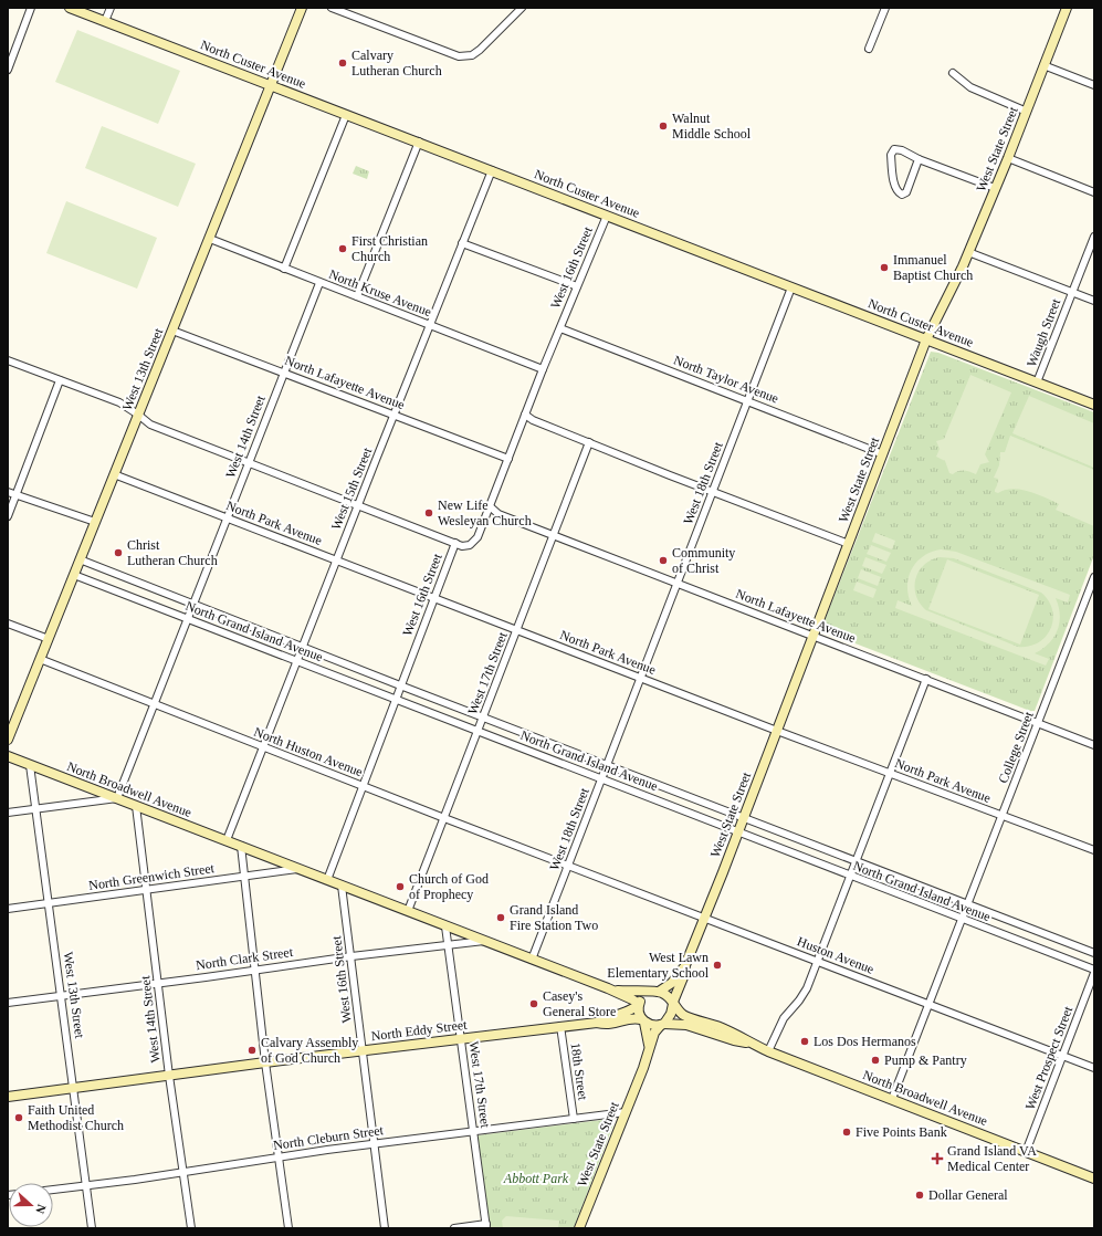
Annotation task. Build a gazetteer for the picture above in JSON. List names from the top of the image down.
{
  "streets": {
    "main road": [
      "North Custer Avenue",
      "West State Street",
      "West 13th Street",
      "North Broadwell Avenue",
      "North Eddy Street"
    ],
    "street": [
      "West 16th Street",
      "North Kruse Avenue",
      "Waugh Street",
      "North Taylor Avenue",
      "North Lafayette Avenue",
      "West 14th Street",
      "West 18th Street",
      "West 15th Street",
      "North Park Avenue",
      "North Grand Island Avenue",
      "West 17th Street",
      "College Street",
      "North Huston Avenue",
      "North Greenwich Street",
      "Huston Avenue",
      "North Clark Street",
      "West Prospect Street",
      "18th Street",
      "North Cleburn Street"
    ]
  },
  "crossings": [
    ["North Custer Avenue", "West State Street"],
    ["North Custer Avenue", "West 16th Street"],
    ["North Custer Avenue", "Waugh Street"],
    ["North Custer Avenue", "West 13th Street"],
    ["North Custer Avenue", "West 18th Street"],
    ["North Custer Avenue", "West 15th Street"],
    ["West State Street", "North Taylor Avenue"],
    ["West State Street", "North Lafayette Avenue"],
    ["West State Street", "North Park Avenue"],
    ["West State Street", "North Grand Island Avenue"],
    ["West State Street", "North Broadwell Avenue"],
    ["West State Street", "Huston Avenue"],
    ["West State Street", "North Eddy Street"],
    ["West State Street", "North Cleburn Street"],
    ["West 16th Street", "North Kruse Avenue"],
    ["West 16th Street", "North Taylor Avenue"],
    ["West 16th Street", "North Lafayette Avenue"],
    ["West 16th Street", "North Park Avenue"],
    ["West 16th Street", "North Grand Island Avenue"],
    ["West 16th Street", "North Huston Avenue"],
    ["West 16th Street", "North Broadwell Avenue"],
    ["West 16th Street", "North Clark Street"],
    ["West 16th Street", "North Eddy Street"],
    ["West 16th Street", "North Cleburn Street"],
    ["North Kruse Avenue", "West 13th Street"],
    ["North Kruse Avenue", "West 14th Street"],
    ["North Kruse Avenue", "West 15th Street"],
    ["West 13th Street", "North Lafayette Avenue"],
    ["West 13th Street", "North Park Avenue"],
    ["West 13th Street", "North Grand Island Avenue"],
    ["West 13th Street", "North Huston Avenue"],
    ["West 13th Street", "North Broadwell Avenue"],
    ["West 13th Street", "North Greenwich Street"],
    ["West 13th Street", "North Clark Street"],
    ["West 13th Street", "North Eddy Street"],
    ["West 13th Street", "North Cleburn Street"],
    ["North Taylor Avenue", "West 18th Street"],
    ["North Lafayette Avenue", "West 14th Street"],
    ["North Lafayette Avenue", "West 18th Street"],
    ["North Lafayette Avenue", "West 15th Street"],
    ["North Lafayette Avenue", "West 17th Street"],
    ["North Lafayette Avenue", "College Street"],
    ["West 14th Street", "North Park Avenue"],
    ["West 14th Street", "North Grand Island Avenue"],
    ["West 14th Street", "North Huston Avenue"],
    ["West 14th Street", "North Broadwell Avenue"],
    ["West 14th Street", "North Greenwich Street"],
    ["West 14th Street", "North Clark Street"],
    ["West 14th Street", "North Eddy Street"],
    ["West 14th Street", "North Cleburn Street"],
    ["West 18th Street", "North Park Avenue"],
    ["West 18th Street", "North Grand Island Avenue"],
    ["West 18th Street", "North Huston Avenue"],
    ["West 18th Street", "North Broadwell Avenue"],
    ["West 18th Street", "Huston Avenue"],
    ["West 15th Street", "North Park Avenue"],
    ["West 15th Street", "North Grand Island Avenue"],
    ["West 15th Street", "North Huston Avenue"],
    ["West 15th Street", "North Broadwell Avenue"],
    ["North Park Avenue", "West 17th Street"],
    ["North Park Avenue", "College Street"],
    ["North Grand Island Avenue", "West 17th Street"],
    ["North Grand Island Avenue", "College Street"],
    ["North Grand Island Avenue", "West Prospect Street"],
    ["West 17th Street", "North Huston Avenue"],
    ["West 17th Street", "North Broadwell Avenue"],
    ["West 17th Street", "North Clark Street"],
    ["West 17th Street", "North Eddy Street"],
    ["West 17th Street", "North Cleburn Street"],
    ["College Street", "North Broadwell Avenue"],
    ["College Street", "Huston Avenue"],
    ["North Huston Avenue", "Huston Avenue"],
    ["North Broadwell Avenue", "North Greenwich Street"],
    ["North Broadwell Avenue", "North Clark Street"],
    ["North Broadwell Avenue", "North Eddy Street"],
    ["North Broadwell Avenue", "West Prospect Street"],
    ["Huston Avenue", "West Prospect Street"],
    ["North Eddy Street", "18th Street"],
    ["18th Street", "North Cleburn Street"]
  ],
  "parks": ["Abbott Park"],
  "places": {
    "other": [
      "Calvary Lutheran Church",
      "Walnut Middle School",
      "First Christian Church",
      "Immanuel Baptist Church",
      "New Life Wesleyan Church",
      "Christ Lutheran Church",
      "Community of Christ",
      "Church of God of Prophecy",
      "Grand Island Fire Station Two",
      "West Lawn Elementary School",
      "Casey's General Store",
      "Los Dos Hermanos",
      "Calvary Assembly of God Church",
      "Pump & Pantry",
      "Faith United Methodist Church",
      "Five Points Bank",
      "Dollar General"
    ],
    "health": ["Grand Island VA Medical Center"]
  },
  "north": "right"
}
